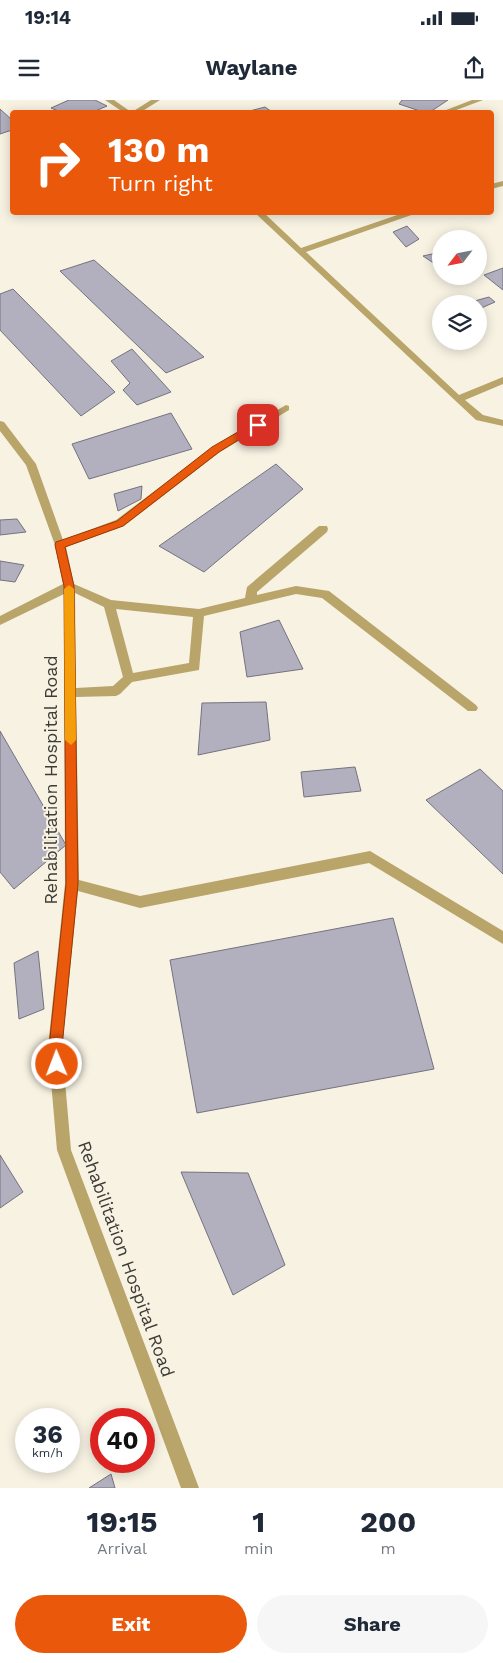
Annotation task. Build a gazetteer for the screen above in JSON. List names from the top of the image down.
{
  "streets": {
    "street": ["Rehabilitation Hospital Road"]
  },
  "north": "bottom left",
  "page": {
    "status": "19:14",
    "header": "Waylane",
    "turn": ["130 m", "Turn right"],
    "speed": "36 km/h",
    "limit": "40",
    "eta": [
      "19:15",
      "Arrival",
      "1",
      "min",
      "200",
      "m"
    ],
    "buttons": ["Exit", "Share"]
  }
}
